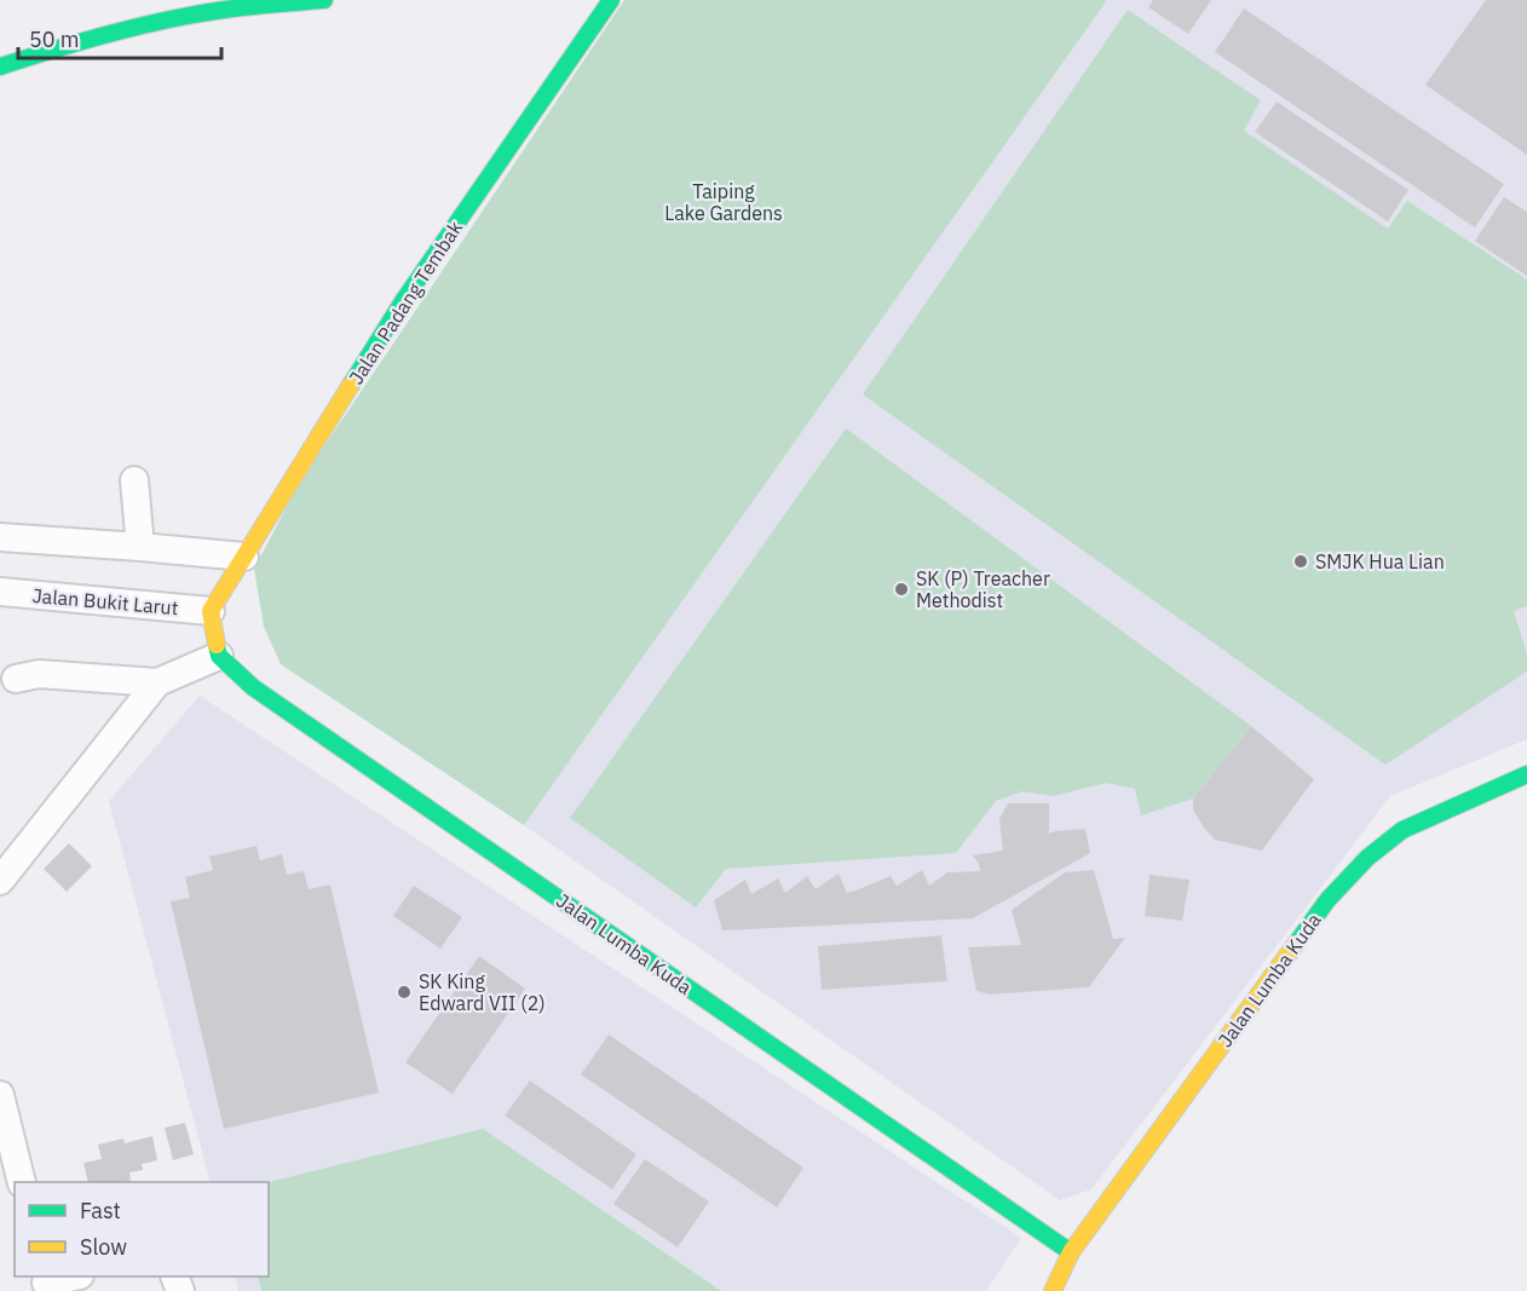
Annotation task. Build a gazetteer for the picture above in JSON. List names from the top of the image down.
{
  "streets": {
    "street": ["Jalan Padang Tembak", "Jalan Bukit Larut", "Jalan Lumba Kuda"]
  },
  "crossings": [
    ["Jalan Padang Tembak", "Jalan Bukit Larut"]
  ],
  "parks": ["Taiping Lake Gardens"],
  "places": ["SMJK Hua Lian", "SK (P) Treacher Methodist", "SK King Edward VII (2)"],
  "legend": ["Fast", "Slow"],
  "scale_bar": "50 m"
}
